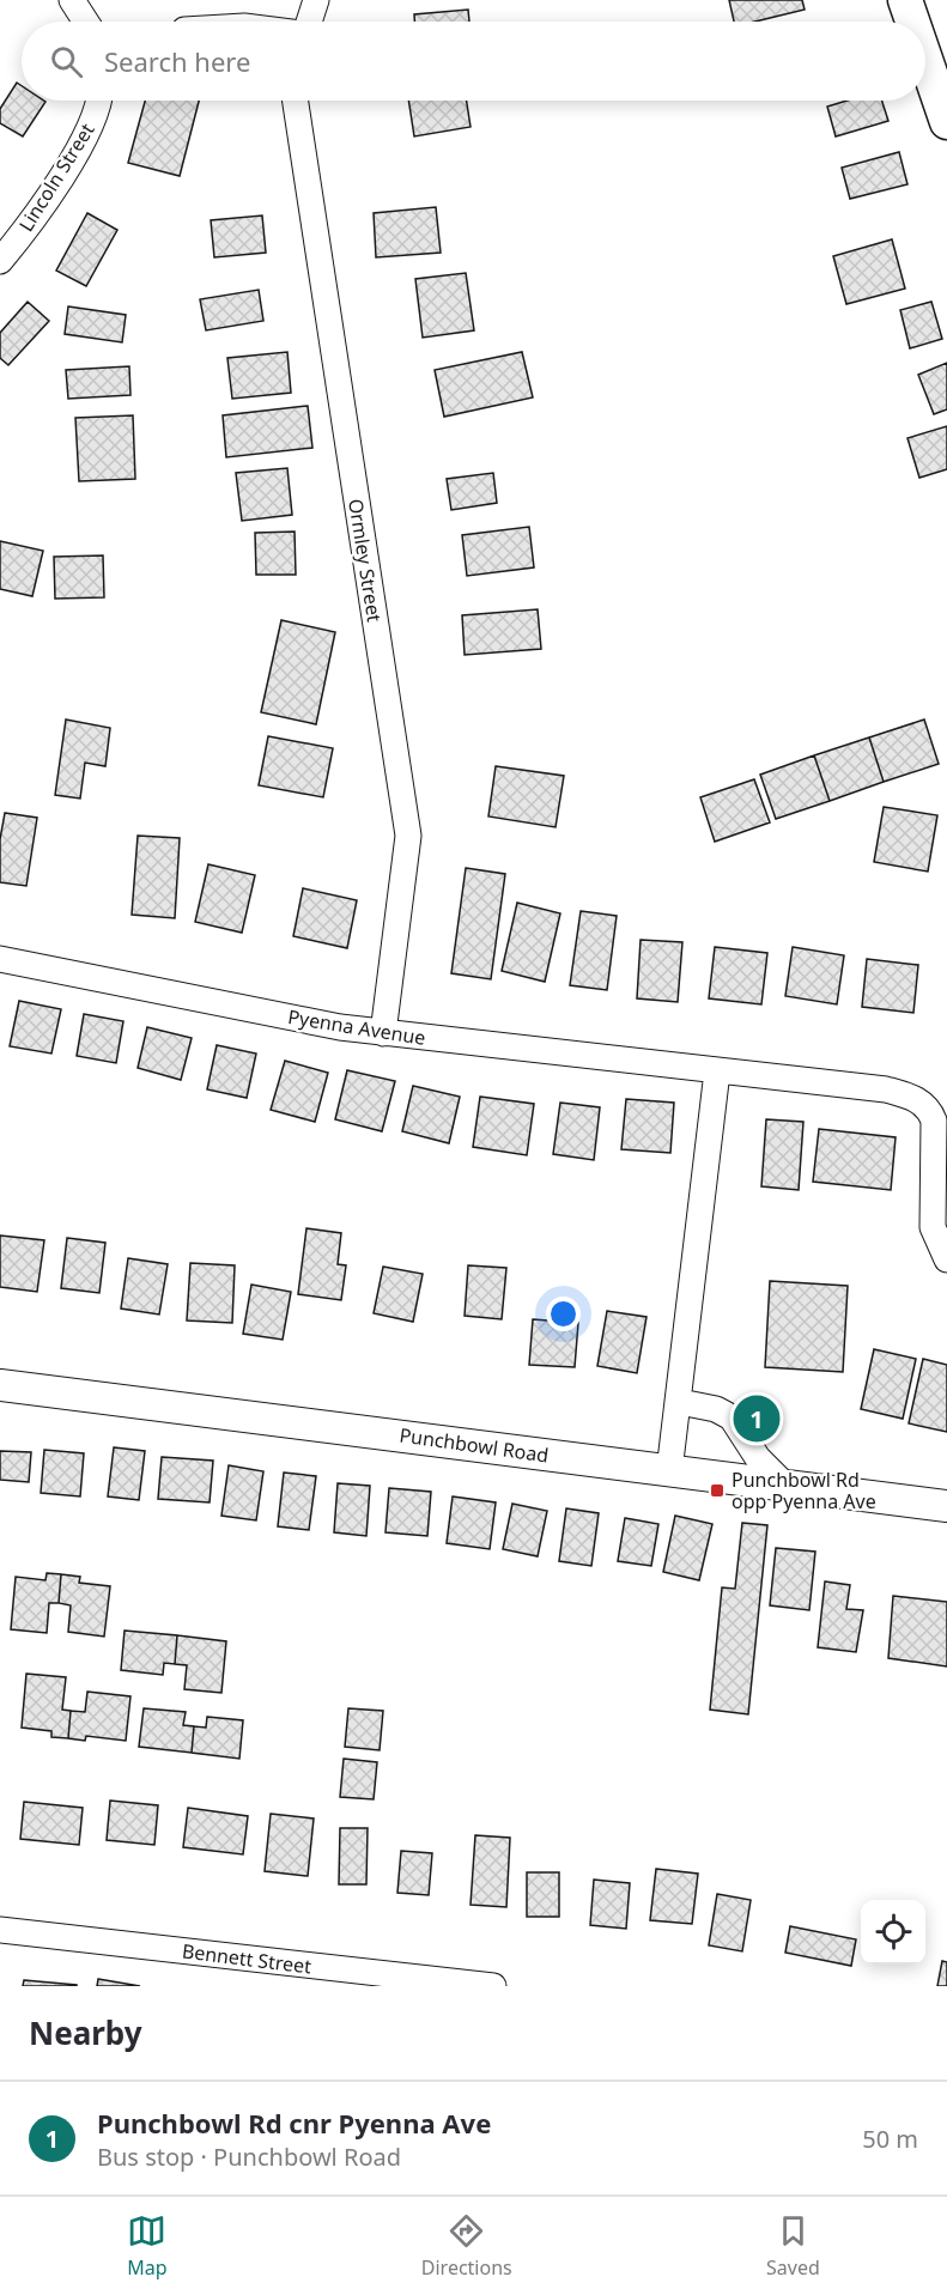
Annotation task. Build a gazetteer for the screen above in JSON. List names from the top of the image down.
{
  "streets": {
    "street": [
      "Lincoln Street",
      "Ormley Street",
      "Pyenna Avenue",
      "Punchbowl Road",
      "Bennett Street"
    ]
  },
  "crossings": [
    ["Ormley Street", "Pyenna Avenue"]
  ],
  "places": {
    "transit": ["Punchbowl Rd opp Pyenna Ave"]
  },
  "page": {
    "search": "Search here",
    "pins": "1",
    "heading": "Nearby",
    "list": [
      {
        "mark": "1",
        "name": "Punchbowl Rd cnr Pyenna Ave",
        "note": "Bus stop · Punchbowl Road",
        "value": "50 m"
      }
    ],
    "nav": ["Map", "Directions", "Saved"]
  }
}
